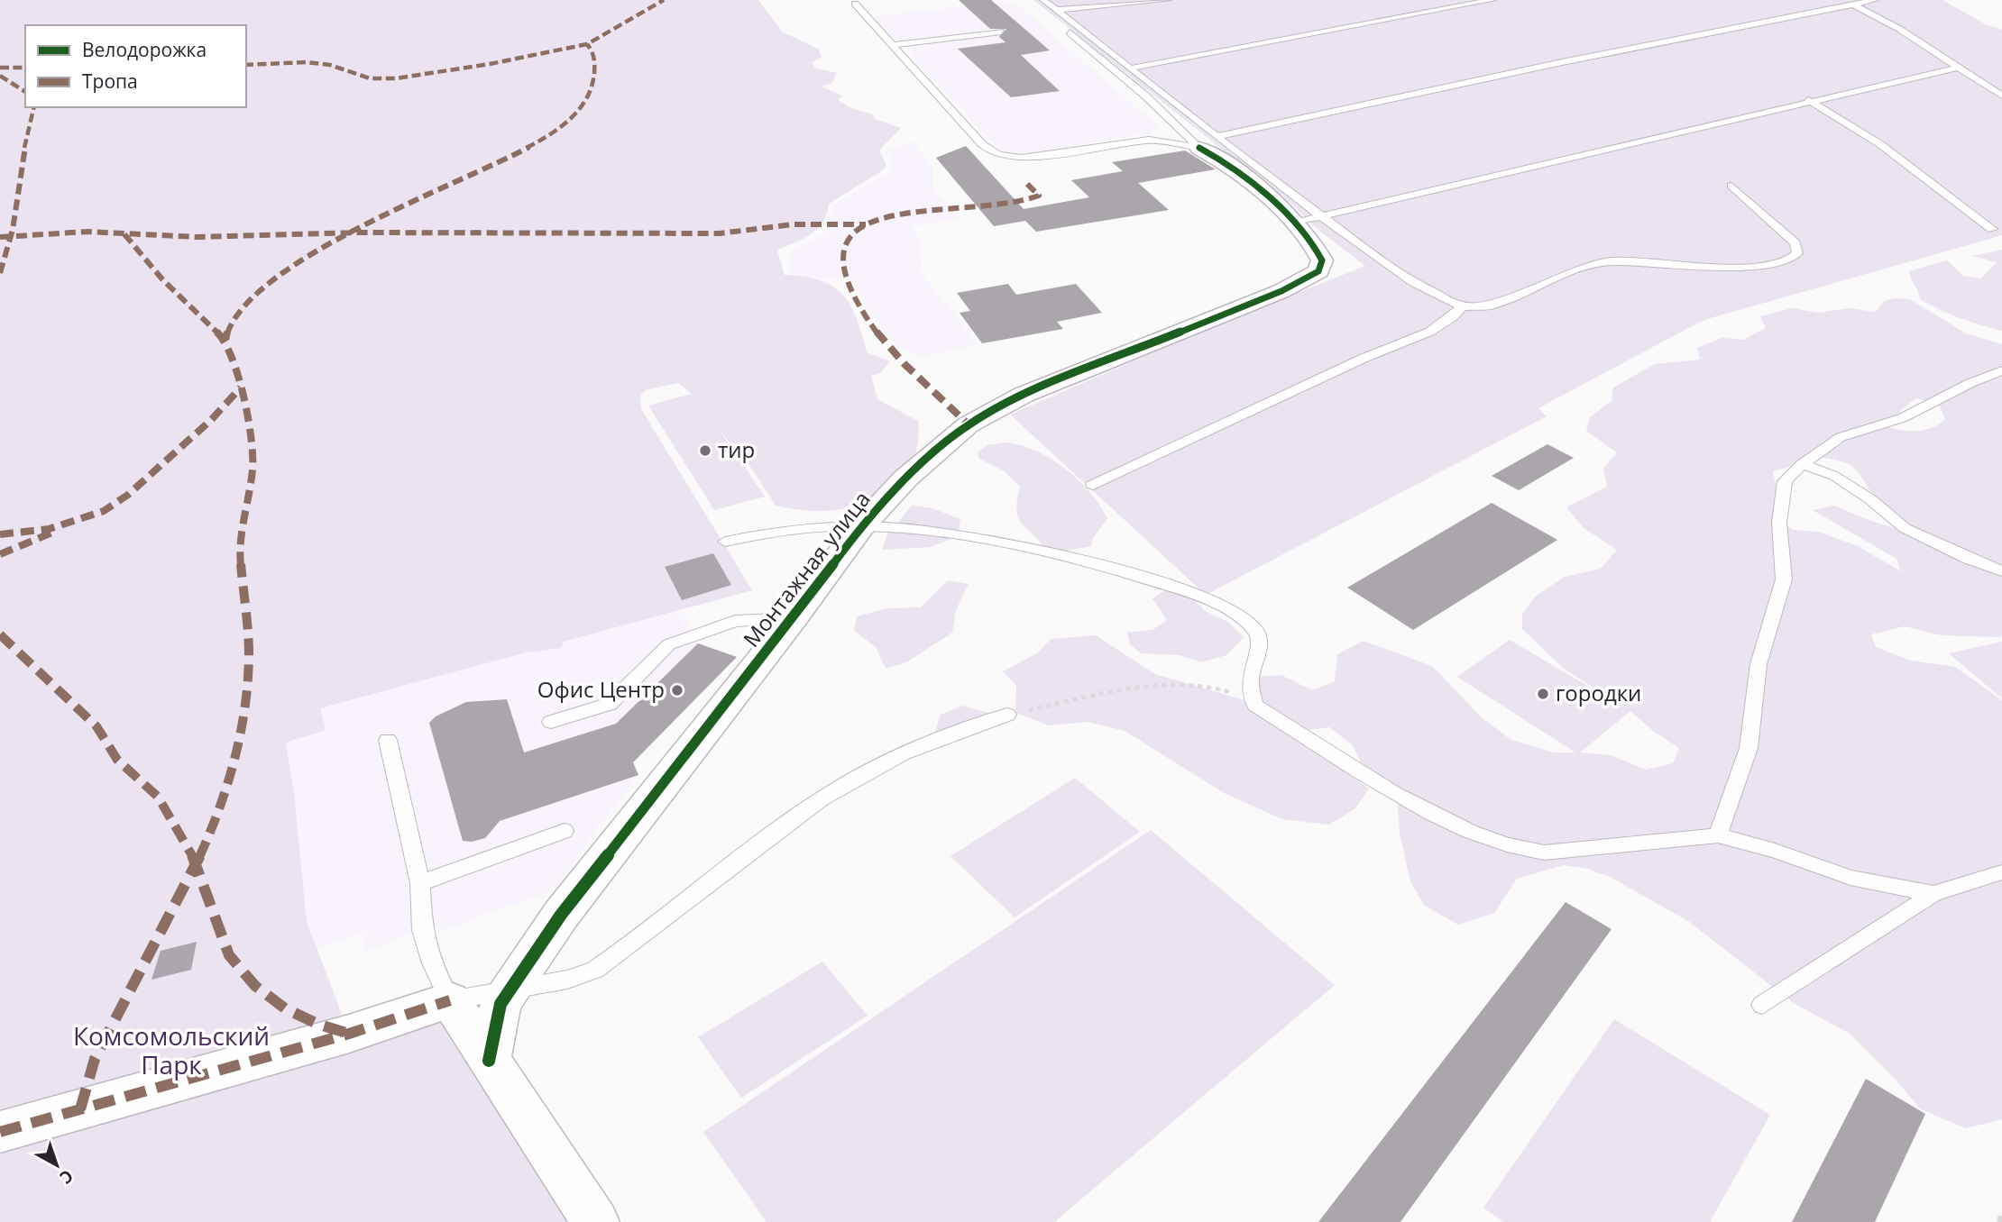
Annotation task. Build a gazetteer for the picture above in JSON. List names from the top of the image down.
{
  "streets": {
    "street": ["Монтажная улица"]
  },
  "parks": ["Комсомольский Парк"],
  "places": ["тир", "Офис Центр", "городки"],
  "legend": ["Велодорожка", "Тропа"],
  "north": "bottom right"
}
